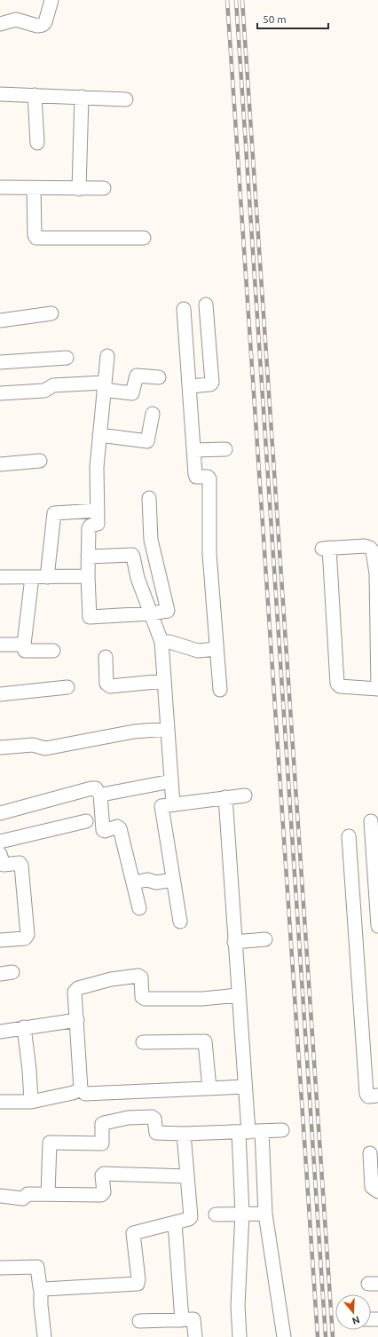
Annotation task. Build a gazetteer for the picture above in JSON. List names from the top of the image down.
{
  "scale_bar": "50 m",
  "north": "bottom"
}
